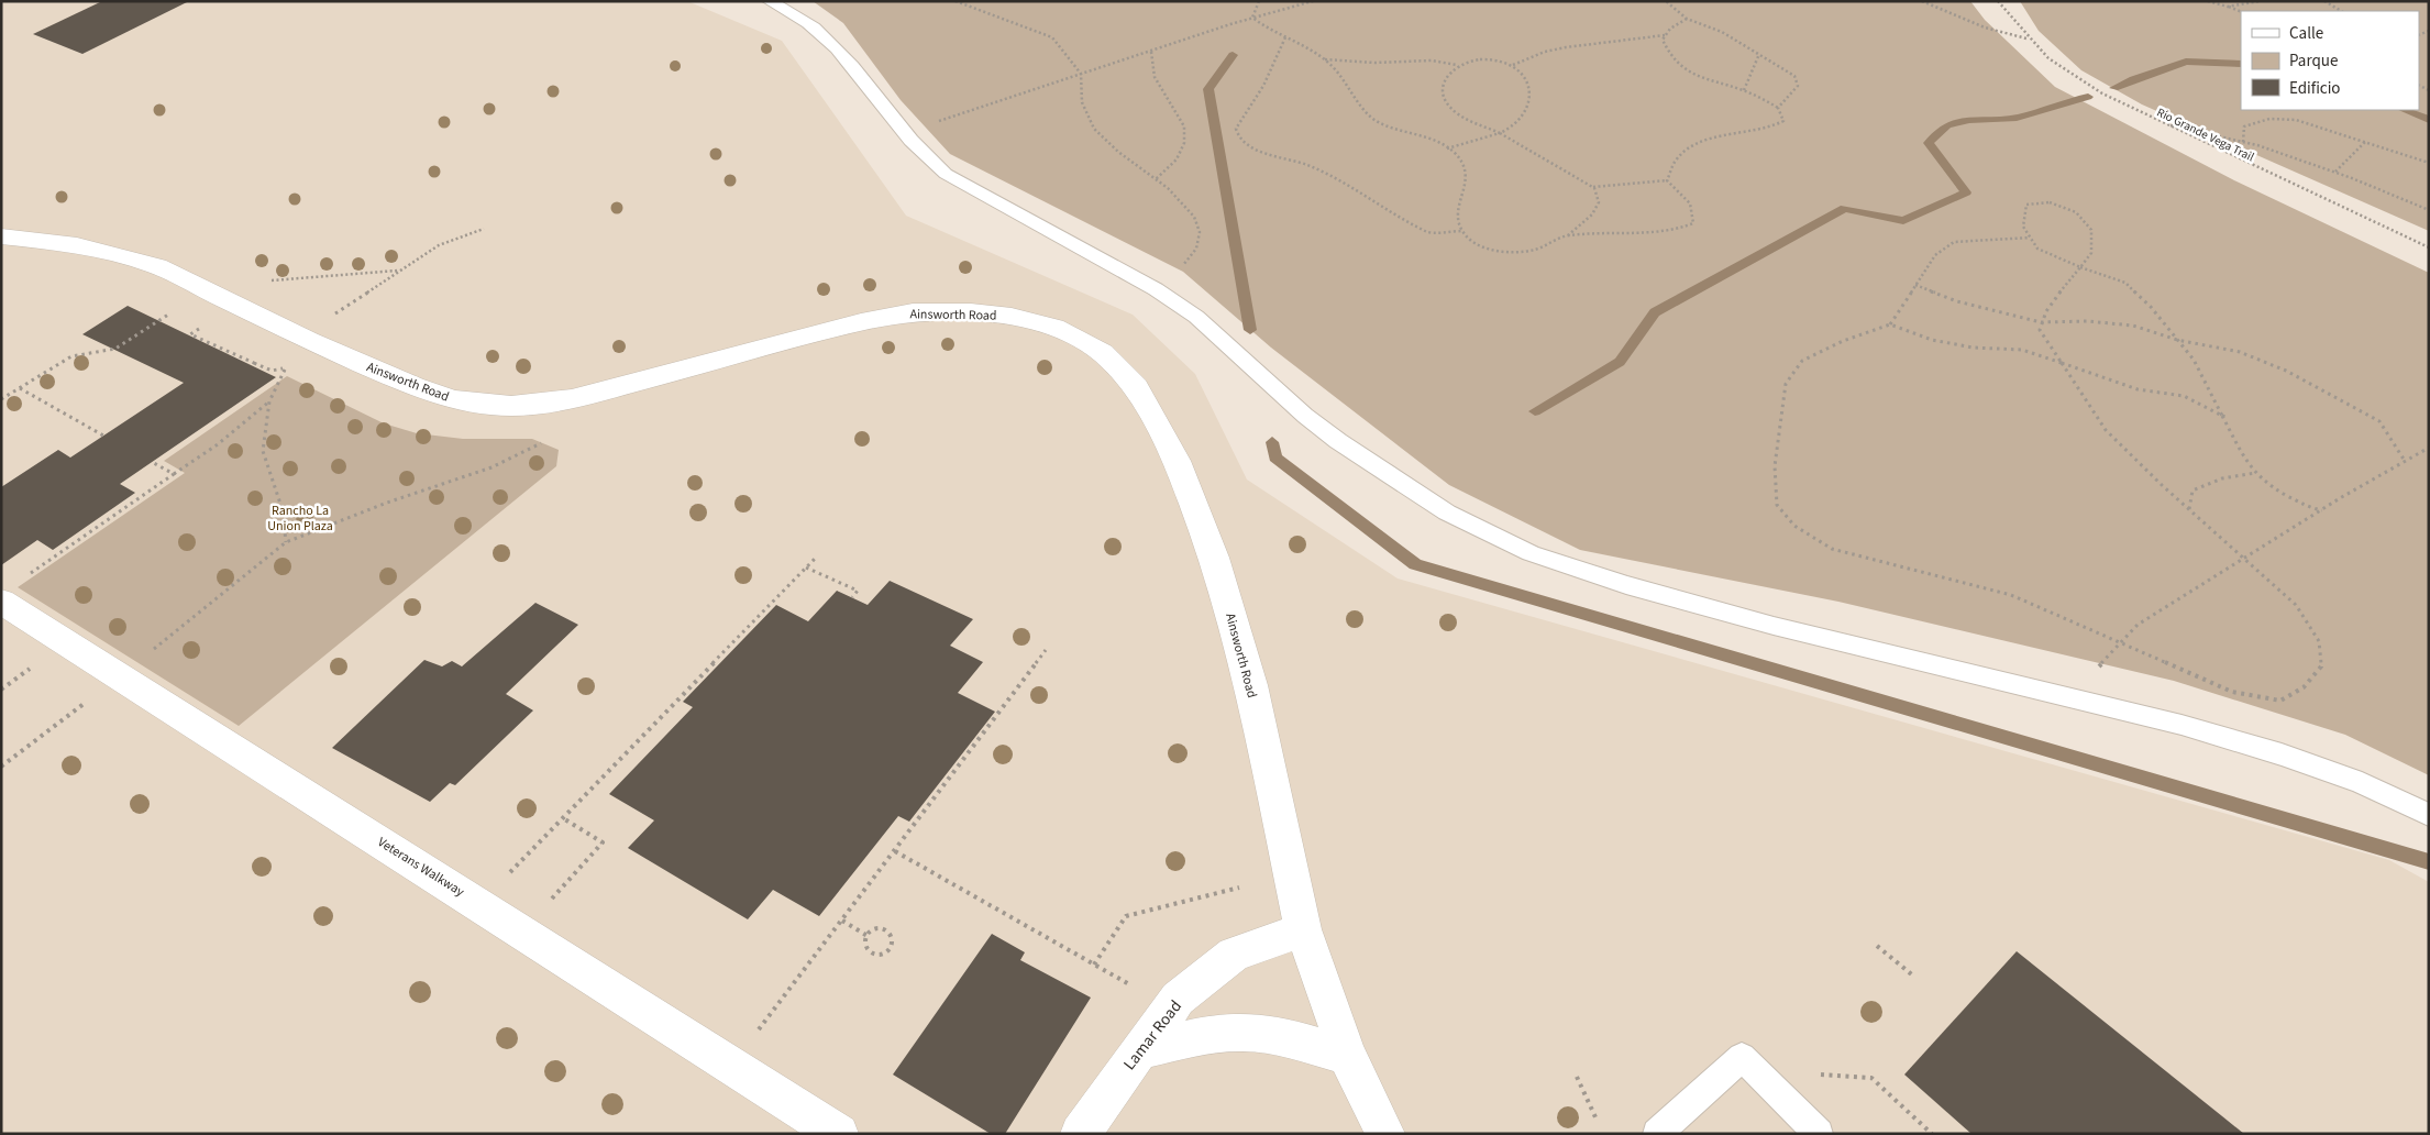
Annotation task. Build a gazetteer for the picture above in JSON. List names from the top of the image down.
{
  "streets": {
    "street": ["Ainsworth Road", "Veterans Walkway", "Lamar Road"],
    "path": ["Rio Grande Vega Trail"]
  },
  "crossings": [
    ["Ainsworth Road", "Lamar Road"]
  ],
  "parks": ["Rancho La Union Plaza"],
  "legend": ["Calle", "Parque", "Edificio"]
}
